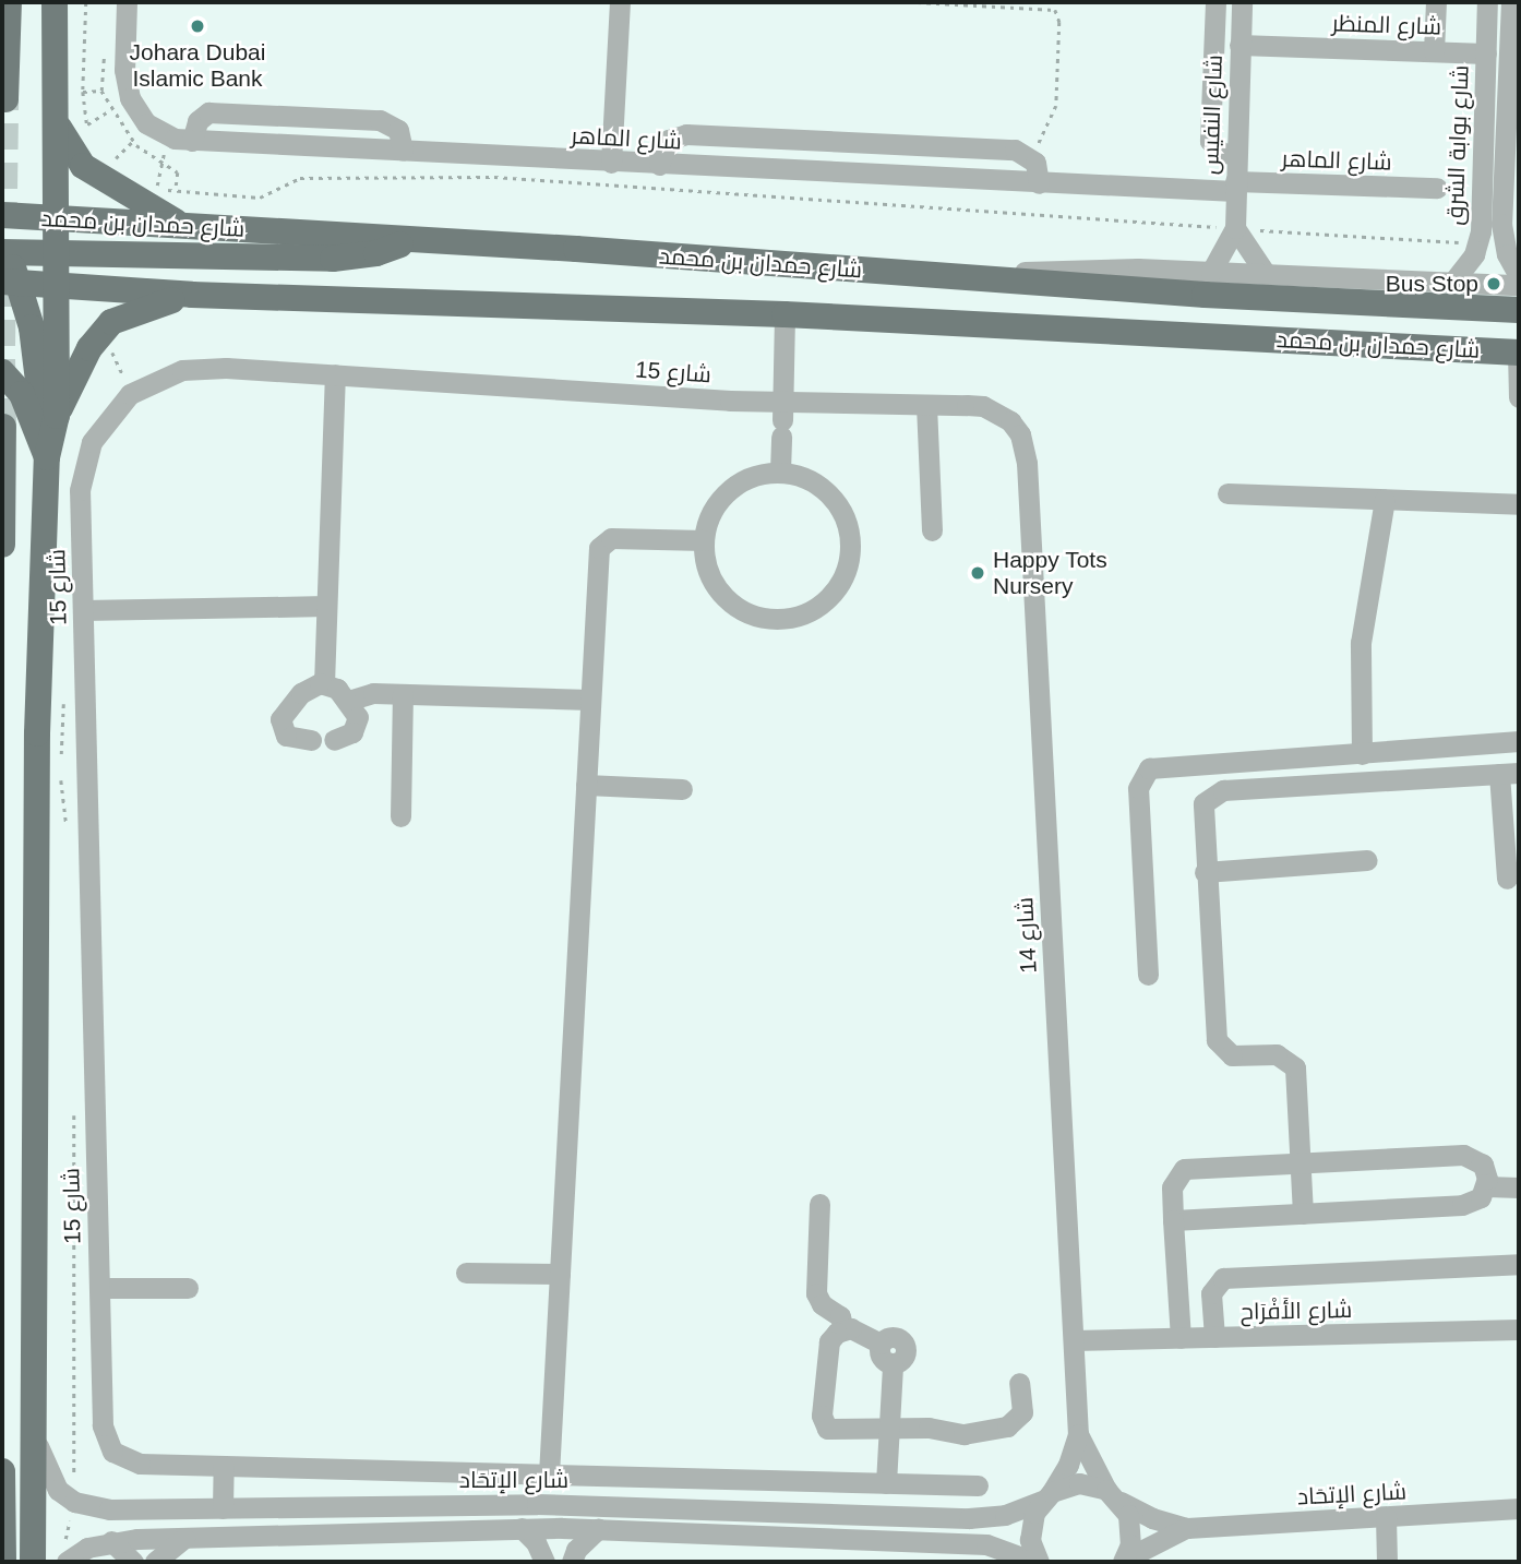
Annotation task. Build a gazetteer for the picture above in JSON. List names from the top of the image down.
{
  "streets": {
    "main road": ["شارع حمدان بن محمد"],
    "street": [
      "شارع المنظر",
      "شارع النفيس",
      "شارع الماهر",
      "شارع بوابة الشرق",
      "شارع 15",
      "شارع 14",
      "شارع الأَفْرَاح",
      "شارع الإتحَاد"
    ]
  },
  "crossings": [
    ["شارع المنظر", "شارع النفيس"],
    ["شارع المنظر", "شارع بوابة الشرق"],
    ["شارع النفيس", "شارع الماهر"],
    ["شارع 15", "شارع 14"],
    ["شارع 14", "شارع الأَفْرَاح"],
    ["شارع 14", "شارع الإتحَاد"]
  ],
  "places": ["Johara Dubai Islamic Bank", "Bus Stop", "Happy Tots Nursery"]
}
